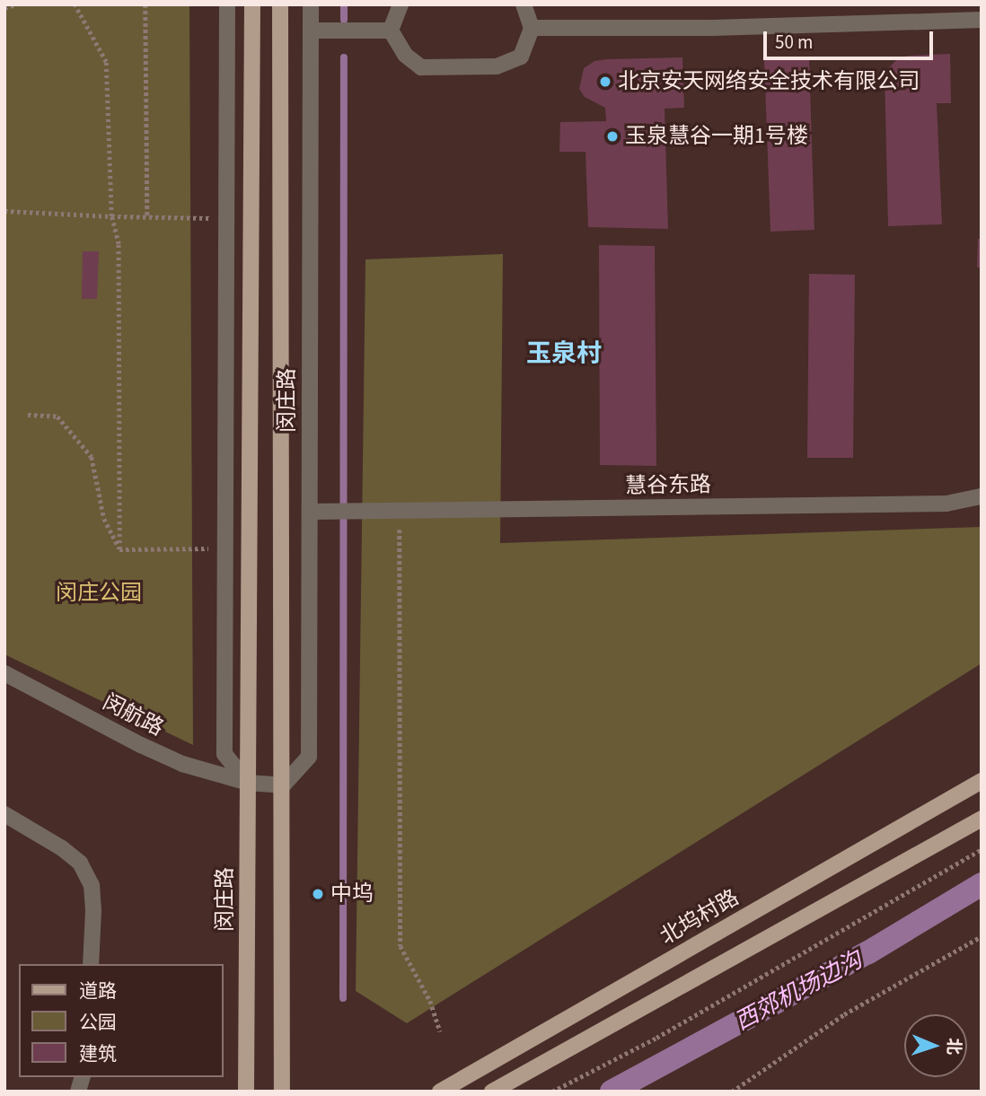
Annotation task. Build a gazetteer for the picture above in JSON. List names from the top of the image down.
{
  "streets": {
    "main road": ["闵庄路", "北坞村路"],
    "street": ["慧谷东路", "闵航路"]
  },
  "crossings": [
    ["闵庄路", "慧谷东路"],
    ["闵庄路", "闵航路"]
  ],
  "districts": ["玉泉村"],
  "water": ["西郊机场边沟"],
  "parks": ["闵庄公园"],
  "places": ["北京安天网络安全技术有限公司", "玉泉慧谷一期1号楼", "中坞"],
  "legend": ["道路", "公园", "建筑"],
  "scale_bar": "50 m",
  "north": "right"
}
